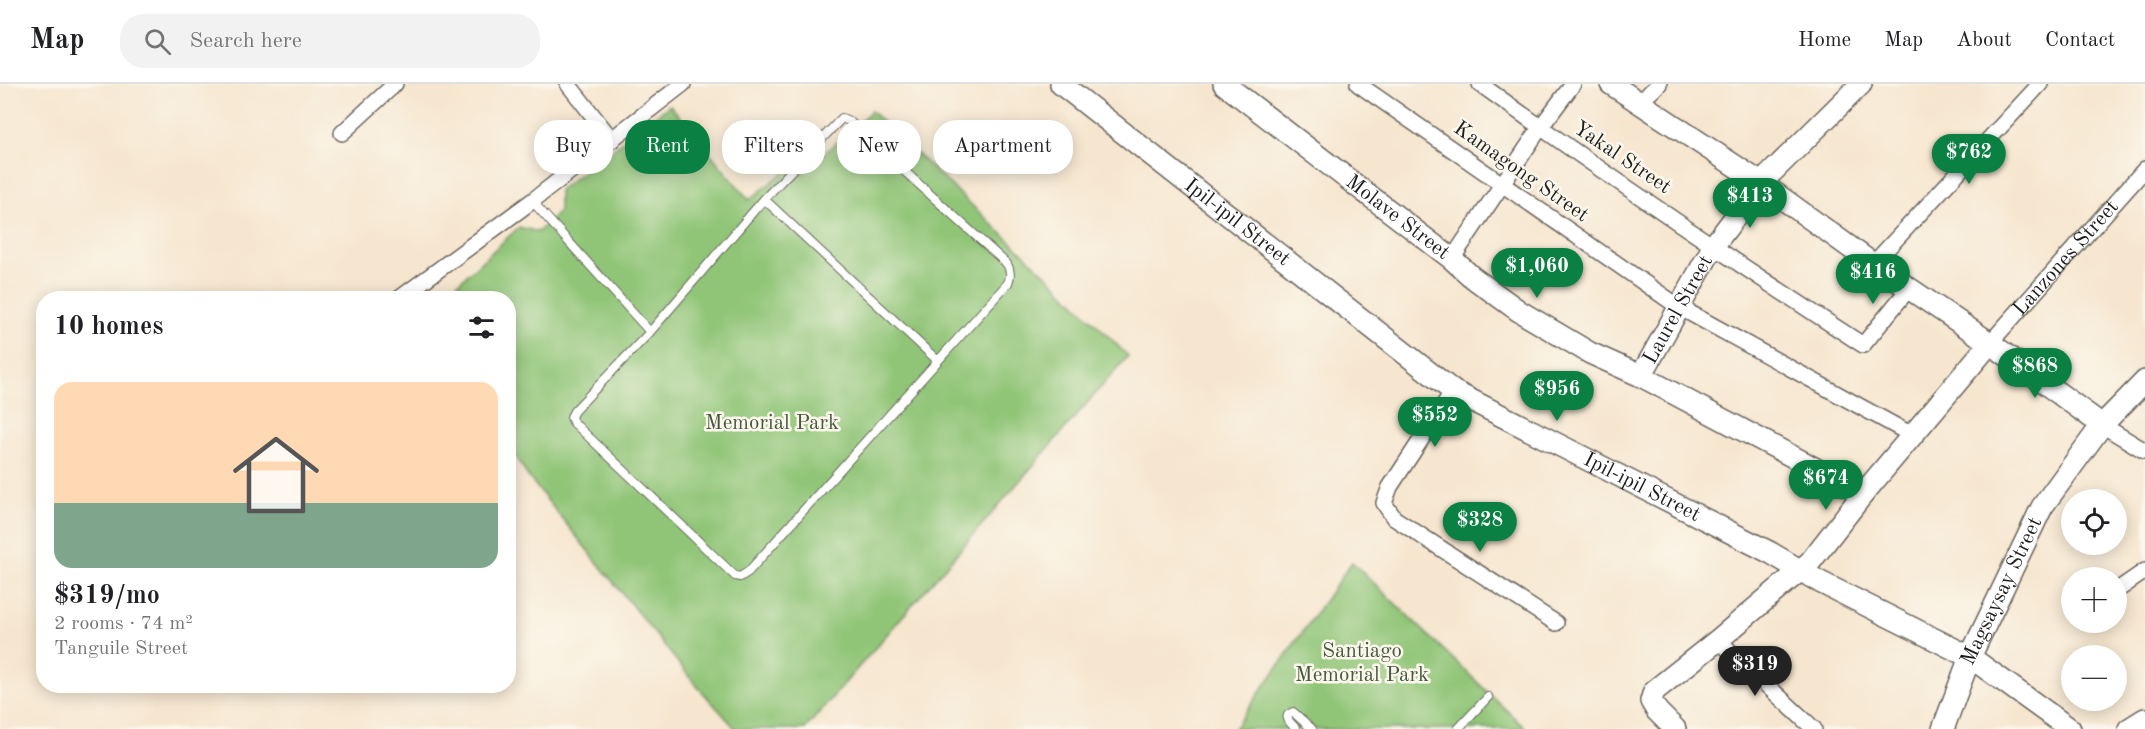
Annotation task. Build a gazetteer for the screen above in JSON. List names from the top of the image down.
{
  "streets": {
    "street": [
      "Yakal Street",
      "Kamagong Street",
      "Molave Street",
      "Ipil-ipil Street",
      "Lanzones Street",
      "Laurel Street",
      "Magsaysay Street"
    ]
  },
  "crossings": [
    ["Yakal Street", "Laurel Street"],
    ["Kamagong Street", "Lanzones Street"],
    ["Kamagong Street", "Laurel Street"],
    ["Molave Street", "Lanzones Street"],
    ["Molave Street", "Laurel Street"],
    ["Ipil-ipil Street", "Lanzones Street"],
    ["Ipil-ipil Street", "Magsaysay Street"]
  ],
  "parks": ["Memorial Park", "Santiago Memorial Park"],
  "page": {
    "header": "Map",
    "search": "Search here",
    "nav": [
      "Home",
      "Map",
      "About",
      "Contact"
    ],
    "chip": [
      "Buy",
      "Rent",
      "Filters",
      "New",
      "Apartment"
    ],
    "price": [
      "$762",
      "$413",
      "$1,060",
      "$416",
      "$868",
      "$956",
      "$552",
      "$674",
      "$328",
      "$319"
    ],
    "heading": "10 homes",
    "list": [
      {
        "name": "$319/mo",
        "note": "2 rooms · 74 m² · Tanguile Street"
      }
    ],
    "map_buttons": ["+", "−"]
  }
}
